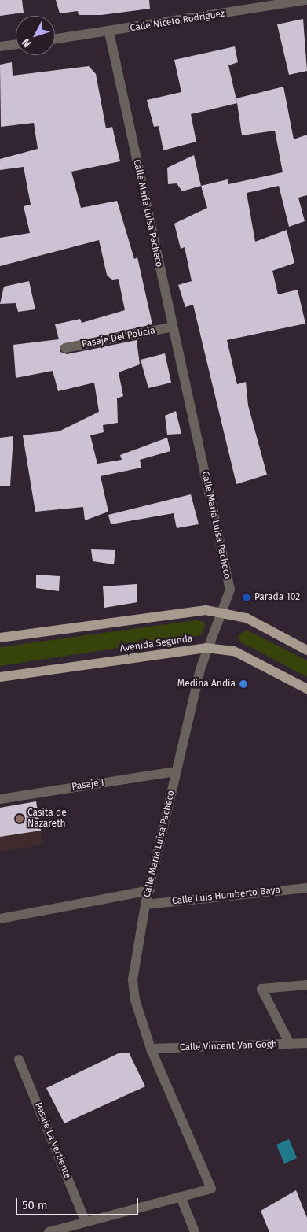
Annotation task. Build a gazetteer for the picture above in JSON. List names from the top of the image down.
{
  "streets": {
    "main road": ["Avenida Segunda"],
    "street": [
      "Calle Niceto Rodríguez",
      "Calle María Luisa Pacheco",
      "Pasaje Del Policía",
      "Pasaje J",
      "Calle Luis Humberto Baya",
      "Calle Vincent Van Gogh",
      "Pasaje La Vertiente"
    ]
  },
  "crossings": [
    ["Calle Niceto Rodríguez", "Calle María Luisa Pacheco"],
    ["Calle María Luisa Pacheco", "Pasaje Del Policía"],
    ["Calle María Luisa Pacheco", "Avenida Segunda"],
    ["Calle María Luisa Pacheco", "Pasaje J"],
    ["Calle María Luisa Pacheco", "Calle Luis Humberto Baya"],
    ["Calle María Luisa Pacheco", "Calle Vincent Van Gogh"]
  ],
  "places": ["Parada 102", "Medina Andia", "Casita de Nazareth"],
  "scale_bar": "50 m",
  "north": "bottom left"
}
